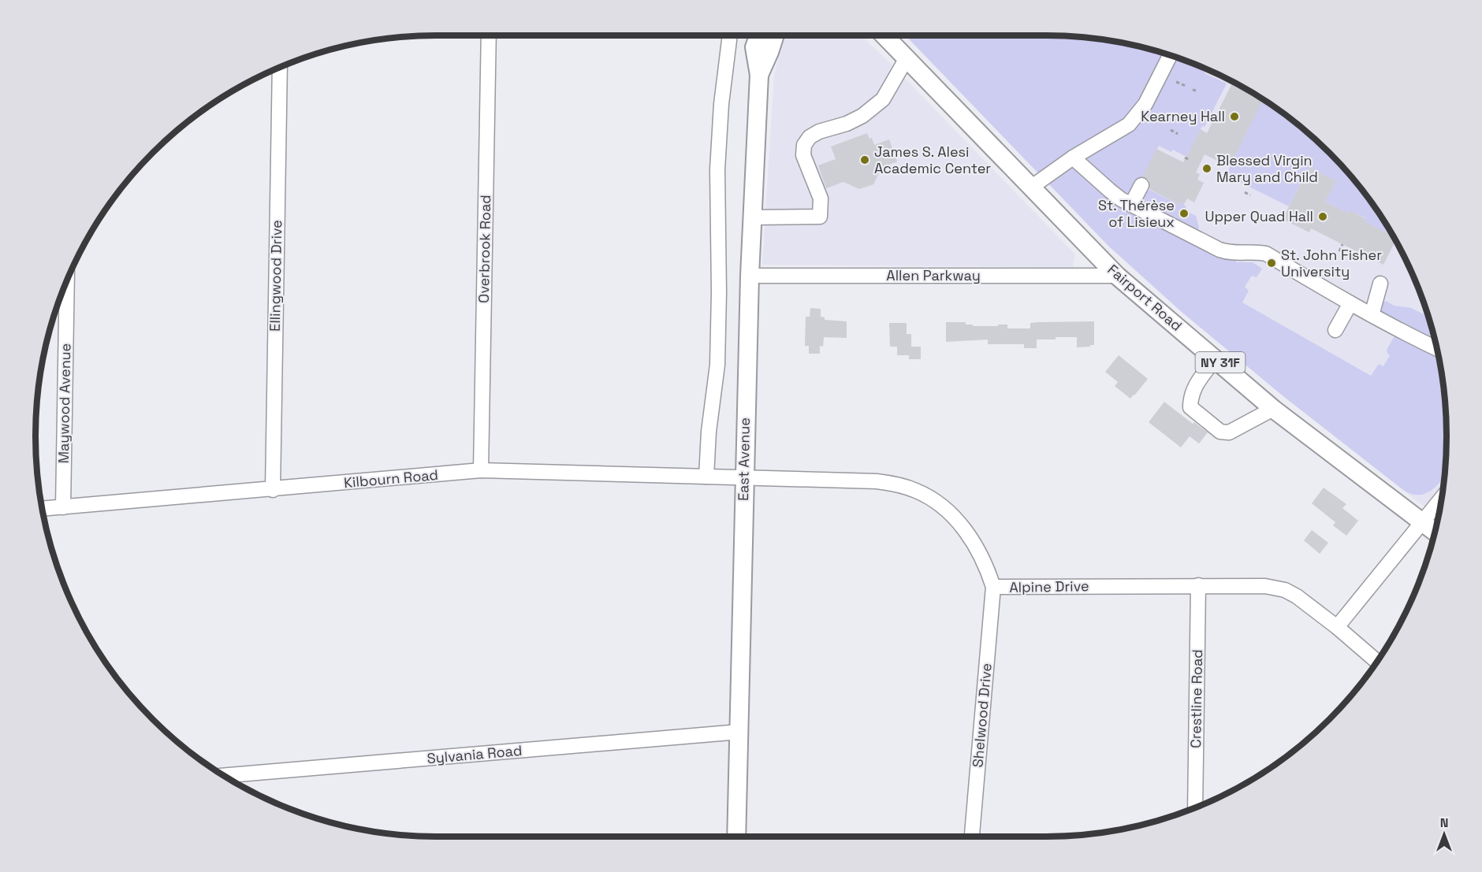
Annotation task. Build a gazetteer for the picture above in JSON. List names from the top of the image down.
{
  "streets": {
    "main road": ["Fairport Road", "NY 31F", "East Avenue"],
    "street": [
      "Overbrook Road",
      "Ellingwood Drive",
      "Allen Parkway",
      "Maywood Avenue",
      "Kilbourn Road",
      "Alpine Drive",
      "Crestline Road",
      "Shelwood Drive",
      "Sylvania Road"
    ]
  },
  "crossings": [
    ["Overbrook Road", "Kilbourn Road"],
    ["Ellingwood Drive", "Kilbourn Road"],
    ["Allen Parkway", "Fairport Road"],
    ["Allen Parkway", "East Avenue"],
    ["Maywood Avenue", "Kilbourn Road"],
    ["East Avenue", "Kilbourn Road"],
    ["East Avenue", "Alpine Drive"],
    ["East Avenue", "Sylvania Road"],
    ["Kilbourn Road", "Alpine Drive"],
    ["Alpine Drive", "Crestline Road"],
    ["Alpine Drive", "Shelwood Drive"]
  ],
  "places": [
    "Kearney Hall",
    "James S. Alesi Academic Center",
    "Blessed Virgin Mary and Child",
    "St. Thérèse of Lisieux",
    "Upper Quad Hall",
    "St. John Fisher University"
  ],
  "north": "top"
}
